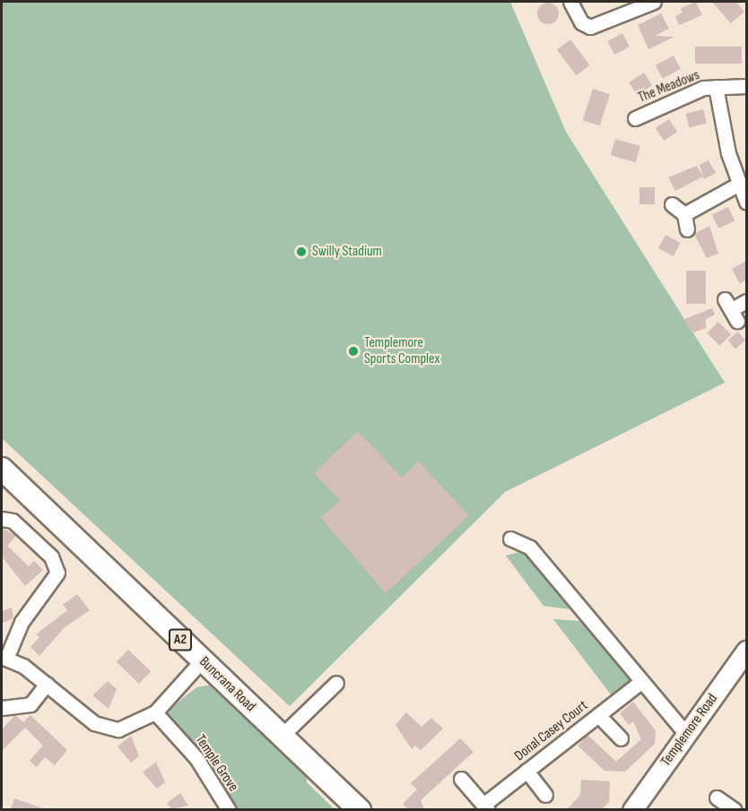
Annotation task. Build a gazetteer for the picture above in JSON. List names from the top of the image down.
{
  "streets": {
    "highway": ["A2", "Buncrana Road"],
    "main road": ["Templemore Road"],
    "street": ["The Meadows", "Donal Casey Court", "Temple Grove"]
  },
  "places": ["Swilly Stadium", "Templemore Sports Complex"]
}
